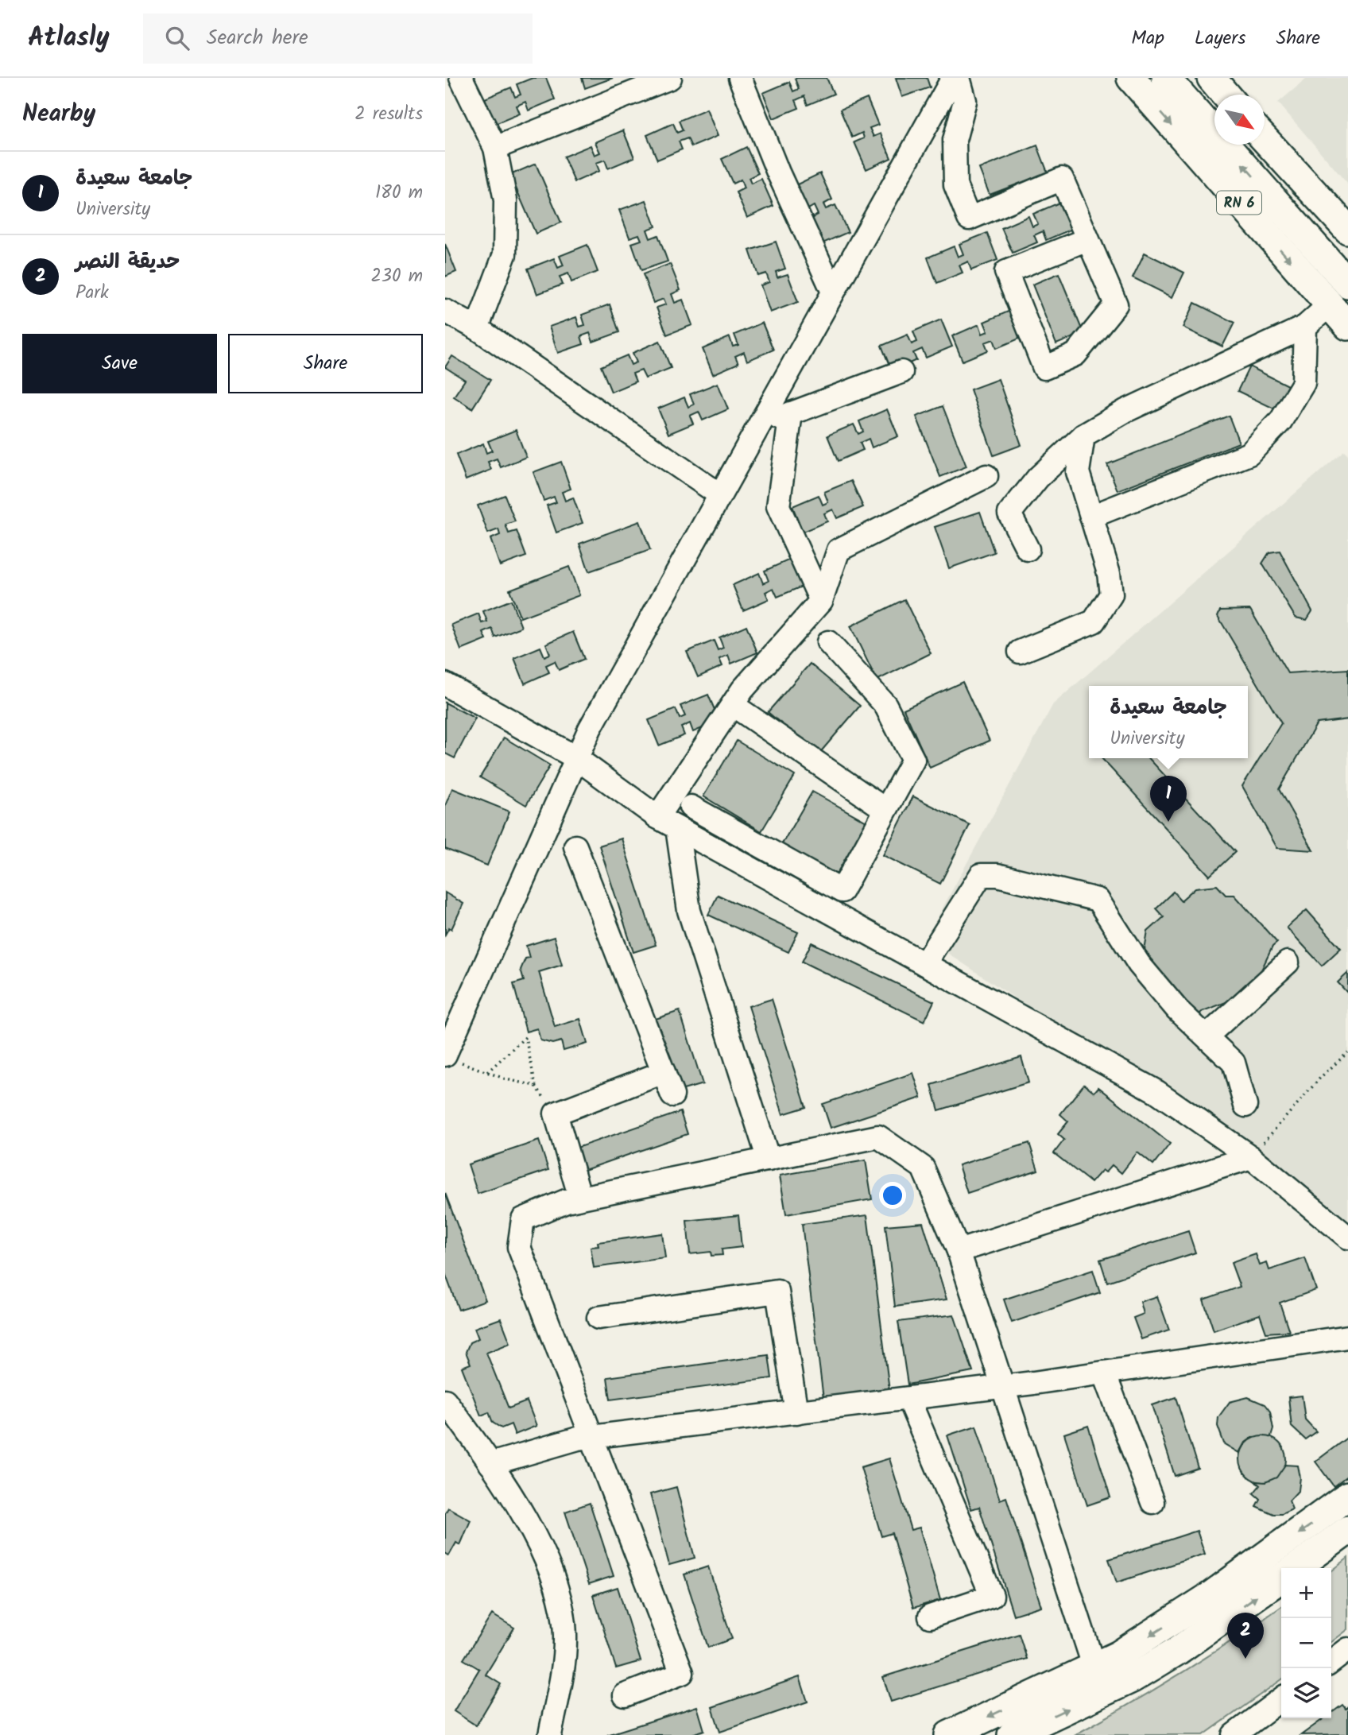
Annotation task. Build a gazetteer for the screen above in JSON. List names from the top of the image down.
{
  "streets": {
    "main road": ["RN 6"]
  },
  "north": "bottom right",
  "page": {
    "header": "Atlasly",
    "search": "Search here",
    "nav": ["Map", "Layers", "Share"],
    "heading": ["Nearby", "2 results"],
    "list": [
      {
        "mark": "1",
        "name": "جامعة سعيدة",
        "note": "University",
        "value": "180 m"
      },
      {
        "mark": "2",
        "name": "حديقة النصر",
        "note": "Park",
        "value": "230 m"
      }
    ],
    "buttons": ["Save", "Share"],
    "popup": ["جامعة سعيدة", "University"],
    "pins": ["1", "2"],
    "map_buttons": ["+", "−"]
  }
}
